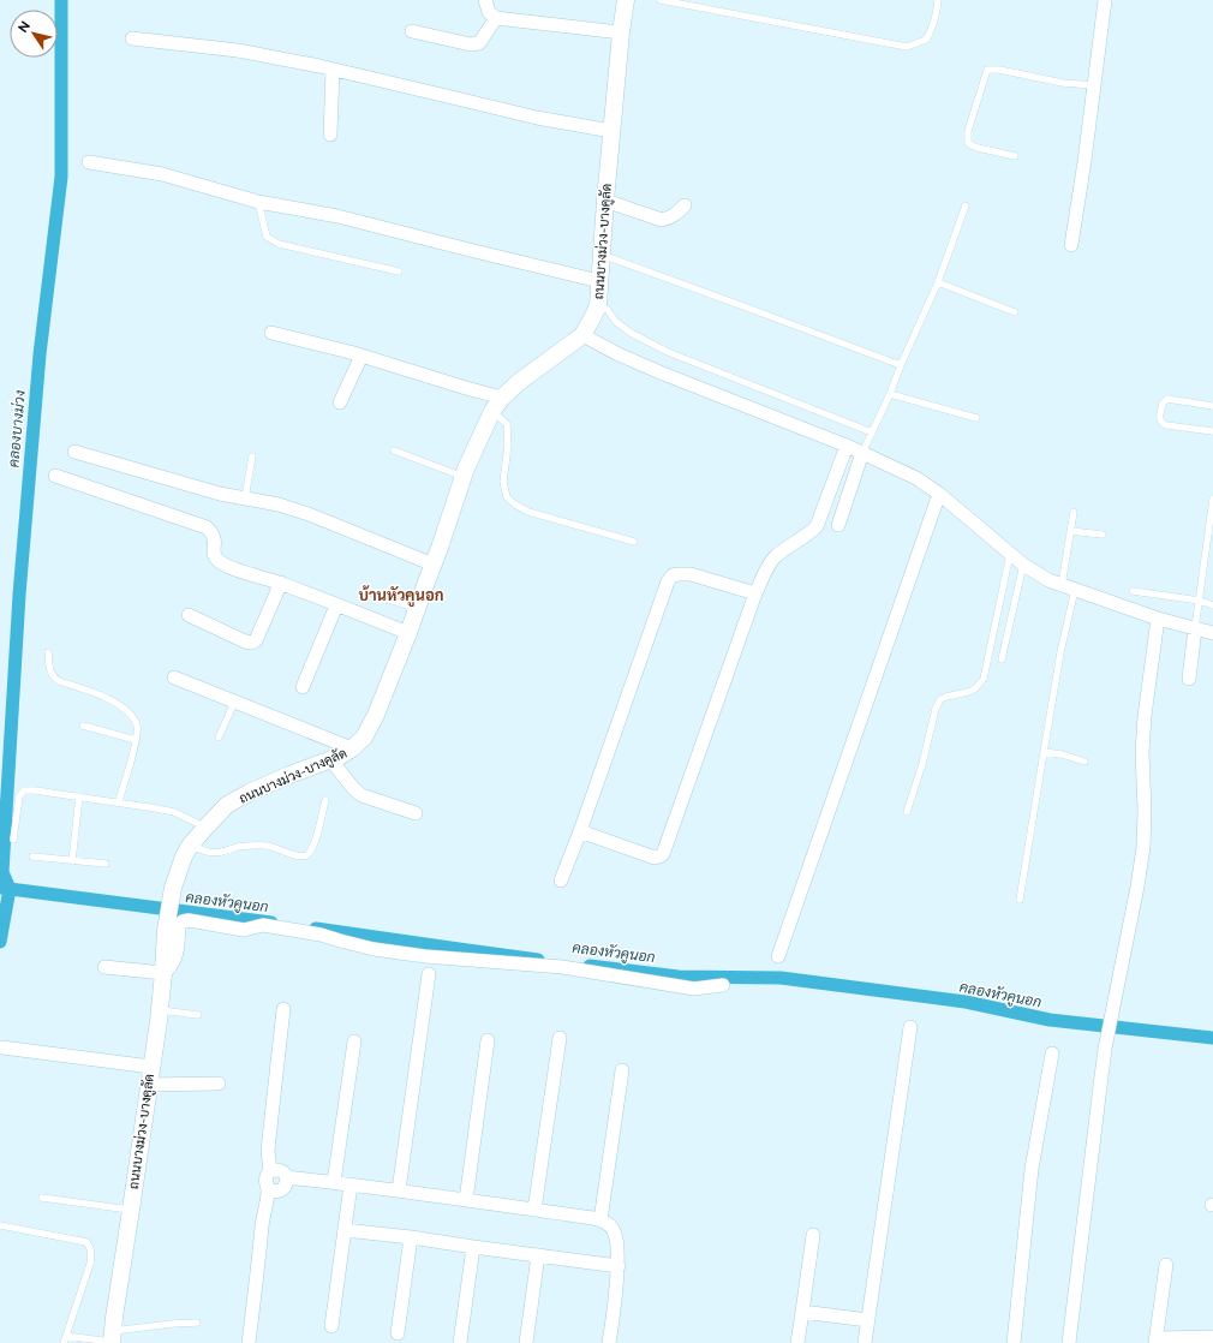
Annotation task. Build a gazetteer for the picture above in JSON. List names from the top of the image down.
{
  "streets": {
    "street": ["ถนนบางม่วง-บางคูลัด"]
  },
  "districts": ["บ้านหัวคูนอก"],
  "water": ["คลองบางม่วง", "คลองหัวคูนอก"],
  "north": "top left"
}
